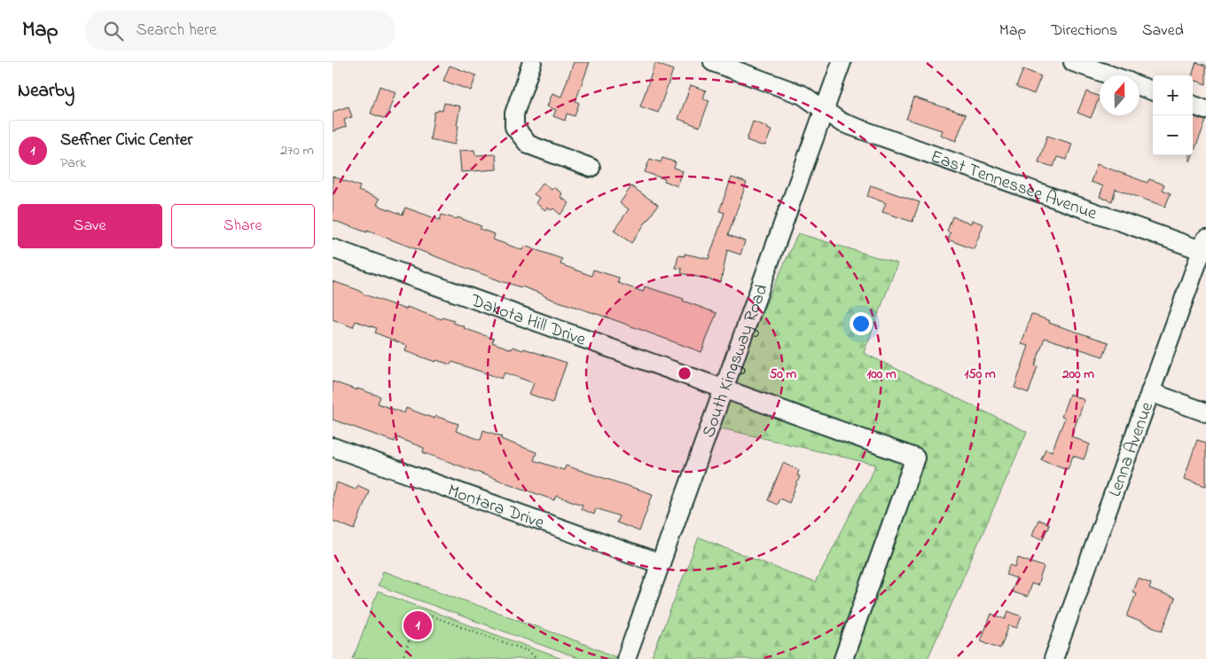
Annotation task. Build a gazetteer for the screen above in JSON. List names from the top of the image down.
{
  "streets": {
    "street": [
      "East Tennessee Avenue",
      "Dakota Hill Drive",
      "South Kingsway Road",
      "Lenna Avenue",
      "Montara Drive"
    ]
  },
  "crossings": [
    ["East Tennessee Avenue", "South Kingsway Road"],
    ["East Tennessee Avenue", "Lenna Avenue"],
    ["Dakota Hill Drive", "South Kingsway Road"],
    ["South Kingsway Road", "Montara Drive"]
  ],
  "north": "top",
  "page": {
    "header": "Map",
    "search": "Search here",
    "nav": ["Map", "Directions", "Saved"],
    "heading": "Nearby",
    "map_buttons": ["+", "−"],
    "list": [
      {
        "mark": "1",
        "name": "Seffner Civic Center",
        "note": "Park",
        "value": "270 m"
      }
    ],
    "buttons": ["Save", "Share"],
    "pins": "1"
  },
  "rings": [
    "50 m",
    "100 m",
    "150 m",
    "200 m"
  ]
}
